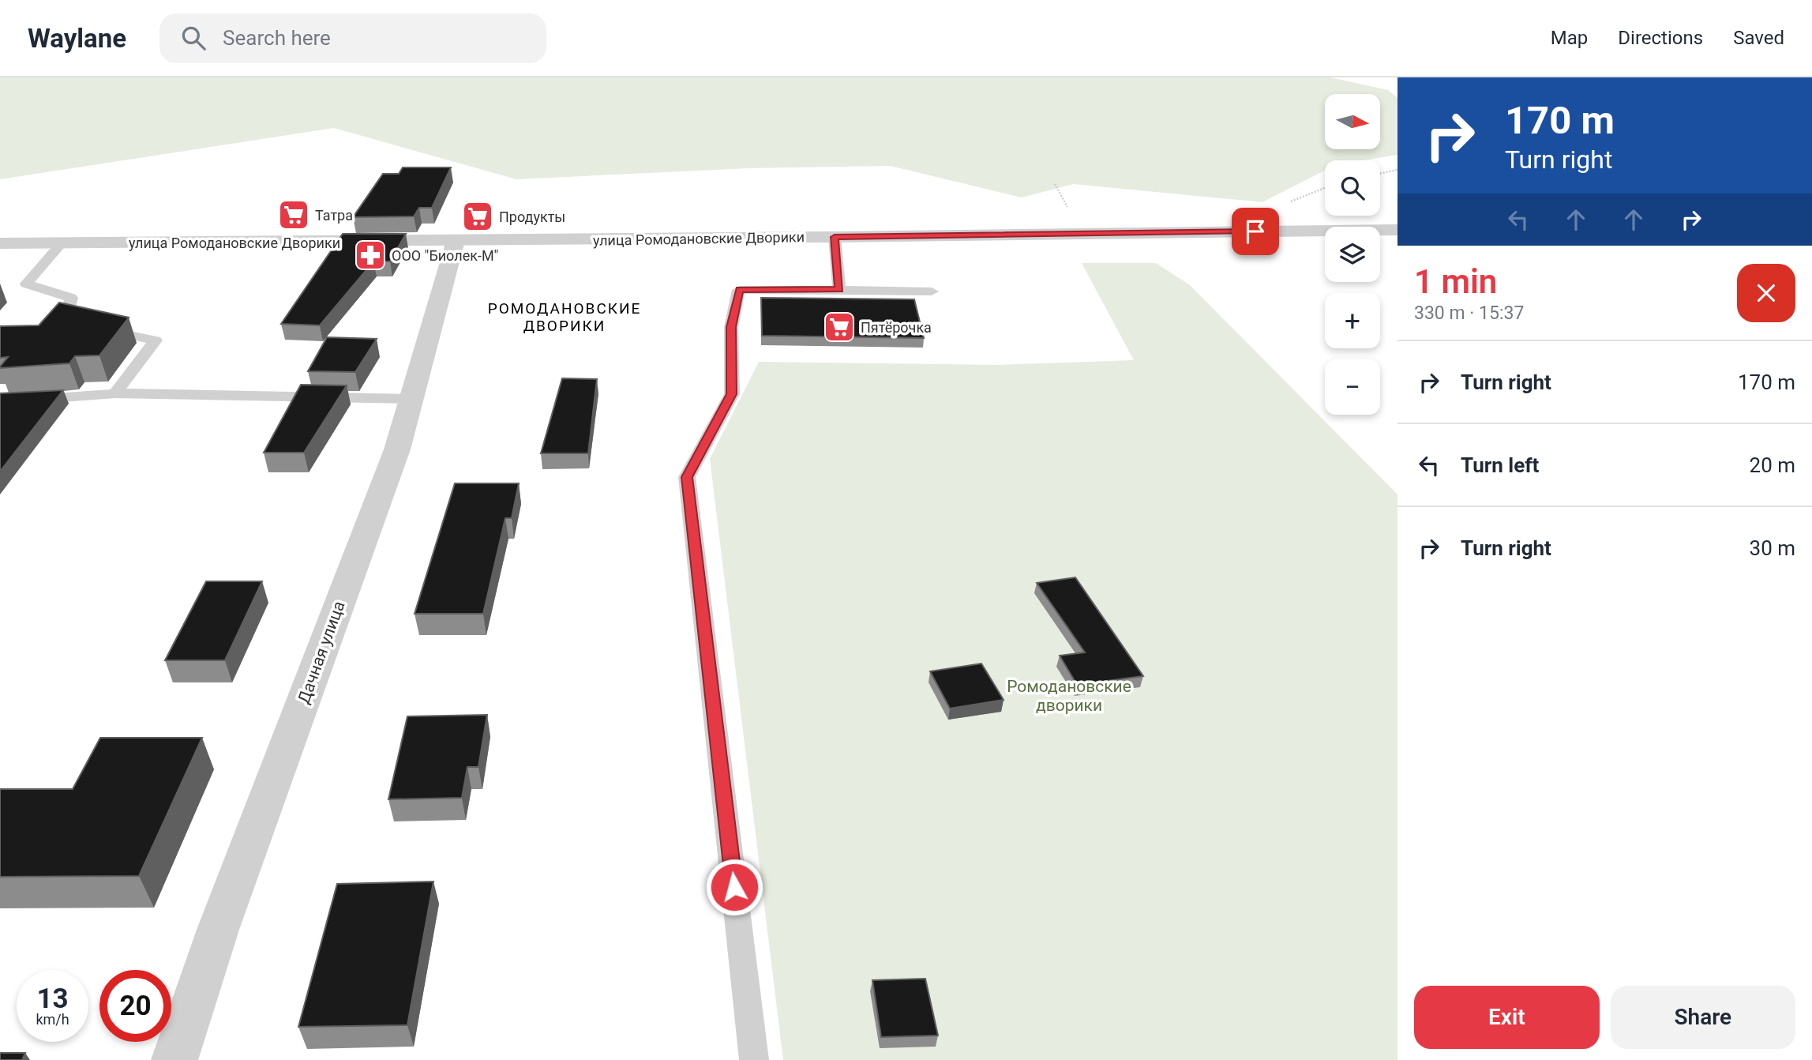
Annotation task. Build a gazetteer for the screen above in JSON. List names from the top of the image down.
{
  "streets": {
    "street": ["улица Ромодановские Дворики", "Дачная улица"]
  },
  "crossings": [
    ["улица Ромодановские Дворики", "Дачная улица"]
  ],
  "districts": ["РОМОДАНОВСКИЕ ДВОРИКИ"],
  "parks": ["Ромодановские дворики"],
  "places": {
    "supermarket": ["Татра", "Продукты", "Пятёрочка"],
    "pharmacy": ["ООО \"Биолек-М\""]
  },
  "north": "right",
  "page": {
    "header": "Waylane",
    "search": "Search here",
    "nav": ["Map", "Directions", "Saved"],
    "turn": ["170 m", "Turn right"],
    "map_buttons": ["+", "−"],
    "heading": ["1 min", "330 m · 15:37"],
    "list": [
      {
        "name": "Turn right",
        "value": "170 m"
      },
      {
        "name": "Turn left",
        "value": "20 m"
      },
      {
        "name": "Turn right",
        "value": "30 m"
      }
    ],
    "speed": "13 km/h",
    "limit": "20",
    "buttons": ["Exit", "Share"]
  }
}
